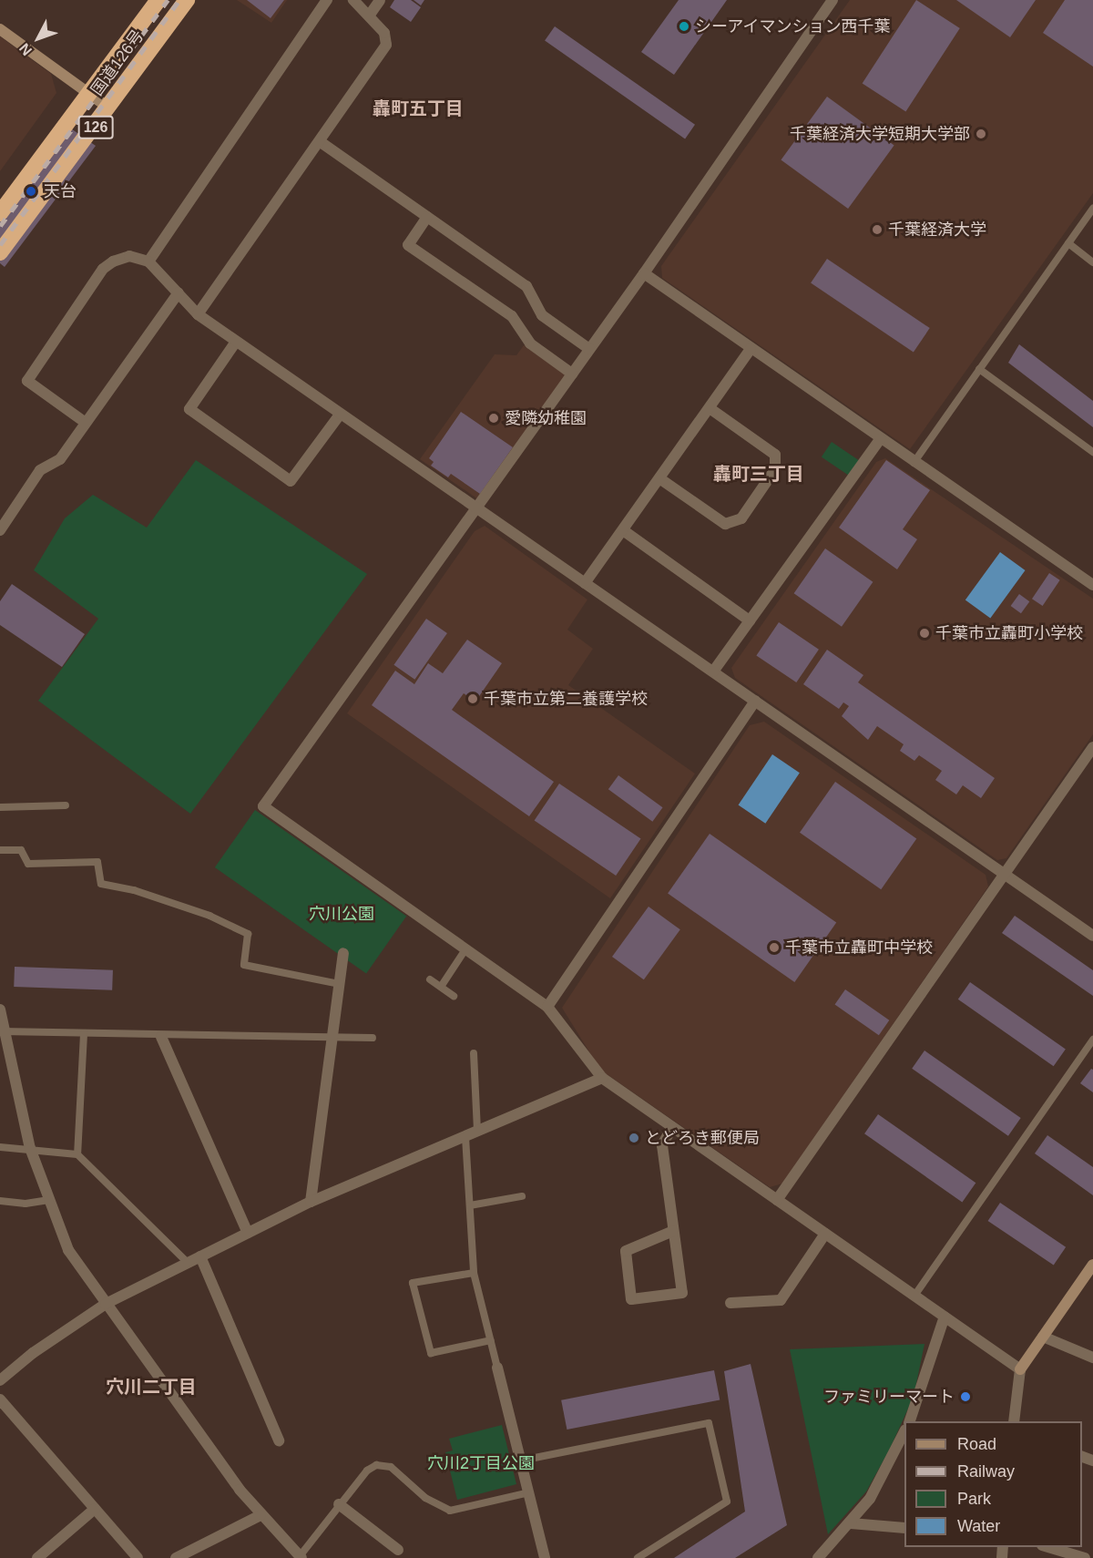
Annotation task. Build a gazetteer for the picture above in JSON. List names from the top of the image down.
{
  "streets": {
    "highway": ["国道126号", "126"]
  },
  "districts": ["轟町五丁目", "轟町三丁目", "穴川二丁目"],
  "parks": ["穴川公園", "穴川2丁目公園"],
  "places": [
    "シーアイマンション西千葉",
    "千葉経済大学短期大学部",
    "天台",
    "千葉経済大学",
    "愛隣幼稚園",
    "千葉市立轟町小学校",
    "千葉市立第二養護学校",
    "千葉市立轟町中学校",
    "とどろき郵便局",
    "ファミリーマート"
  ],
  "legend": [
    "Road",
    "Railway",
    "Park",
    "Water"
  ],
  "north": "bottom left"
}
